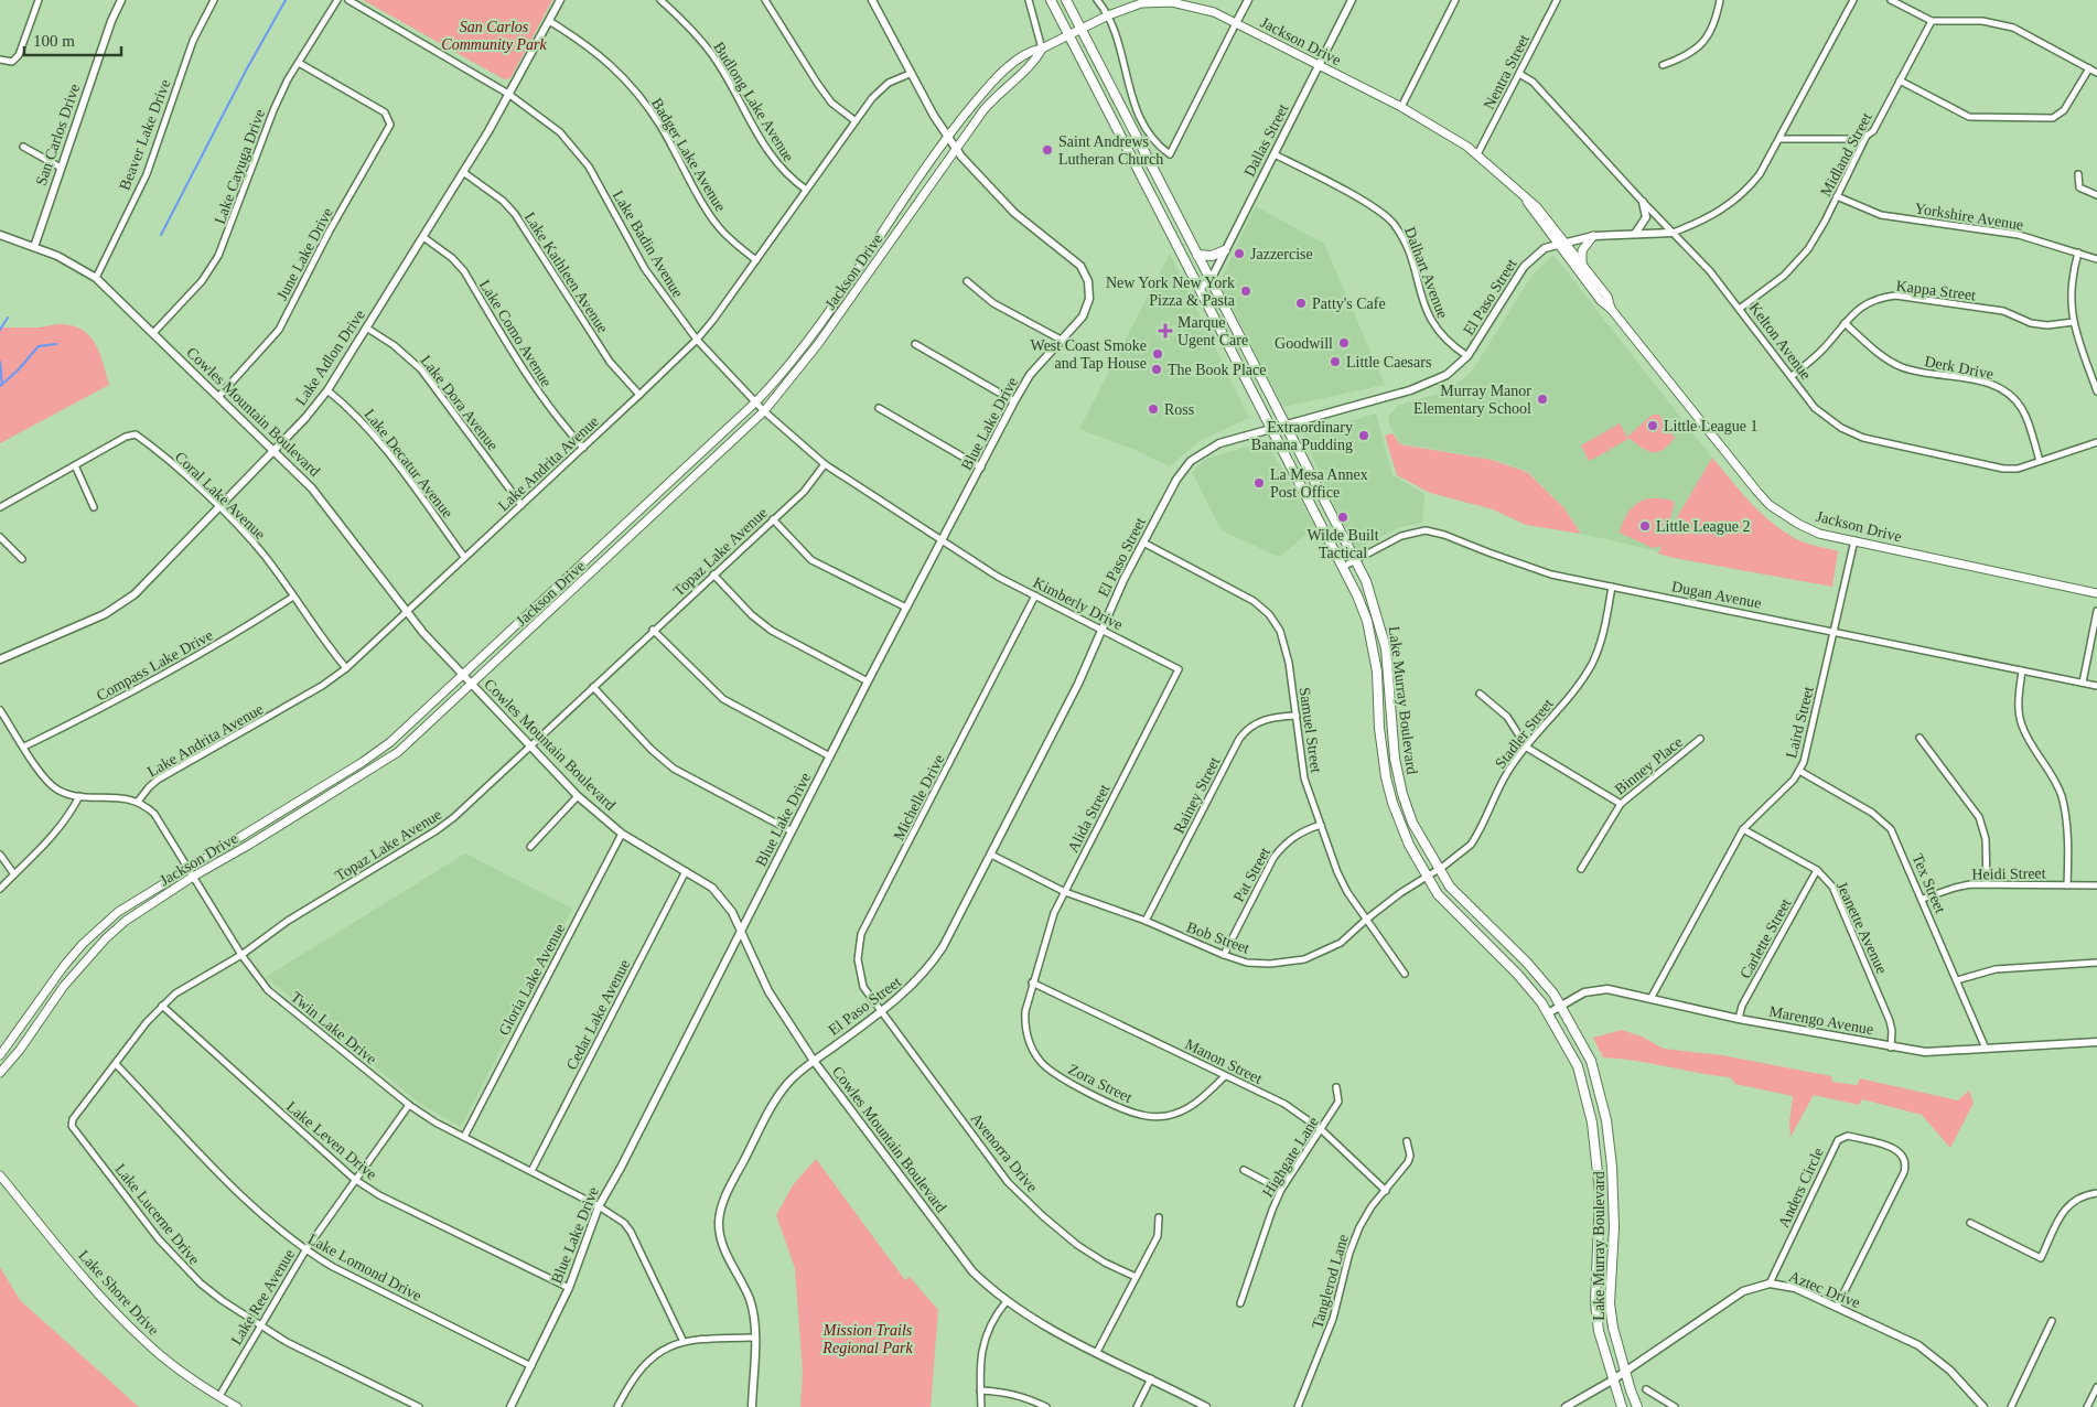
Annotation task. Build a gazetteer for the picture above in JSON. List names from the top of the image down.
{
  "streets": {
    "main road": ["Jackson Drive", "Lake Murray Boulevard", "Lake Shore Drive"],
    "street": [
      "Nentra Street",
      "Budlong Lake Avenue",
      "San Carlos Drive",
      "Beaver Lake Drive",
      "Dallas Street",
      "Badger Lake Avenue",
      "Midland Street",
      "Lake Cayuga Drive",
      "Yorkshire Avenue",
      "Lake Badin Avenue",
      "June Lake Drive",
      "Lake Kathleen Avenue",
      "Dalhart Avenue",
      "Kappa Street",
      "El Paso Street",
      "Lake Como Avenue",
      "Kelton Avenue",
      "Lake Adlon Drive",
      "Derk Drive",
      "Lake Dora Avenue",
      "Cowles Mountain Boulevard",
      "Blue Lake Drive",
      "Lake Decatur Avenue",
      "Lake Andrita Avenue",
      "Coral Lake Avenue",
      "Topaz Lake Avenue",
      "Dugan Avenue",
      "Kimberly Drive",
      "Compass Lake Drive",
      "Laird Street",
      "Samuel Street",
      "Stadler Street",
      "Binney Place",
      "Rainey Street",
      "Michelle Drive",
      "Alida Street",
      "Heidi Street",
      "Pat Street",
      "Tex Street",
      "Jeanette Avenue",
      "Bob Street",
      "Carlette Street",
      "Gloria Lake Avenue",
      "Cedar Lake Avenue",
      "Marengo Avenue",
      "Twin Lake Drive",
      "Manon Street",
      "Zora Street",
      "Lake Leven Drive",
      "Avenorra Drive",
      "Highgate Lane",
      "Anders Circle",
      "Lake Lucerne Drive",
      "Lake Lomond Drive",
      "Tanglerod Lane",
      "Aztec Drive",
      "Lake Ree Avenue"
    ]
  },
  "crossings": [
    ["Jackson Drive", "Nentra Street"],
    ["Jackson Drive", "Dallas Street"],
    ["Jackson Drive", "Lake Badin Avenue"],
    ["Jackson Drive", "El Paso Street"],
    ["Jackson Drive", "Cowles Mountain Boulevard"],
    ["Jackson Drive", "Blue Lake Drive"],
    ["Jackson Drive", "Lake Murray Boulevard"],
    ["Jackson Drive", "Laird Street"],
    ["Jackson Drive", "Twin Lake Drive"],
    ["Nentra Street", "Kelton Avenue"],
    ["Budlong Lake Avenue", "Lake Andrita Avenue"],
    ["San Carlos Drive", "Cowles Mountain Boulevard"],
    ["Beaver Lake Drive", "Cowles Mountain Boulevard"],
    ["Dallas Street", "Dalhart Avenue"],
    ["Dallas Street", "Lake Murray Boulevard"],
    ["Badger Lake Avenue", "Lake Adlon Drive"],
    ["Badger Lake Avenue", "Lake Andrita Avenue"],
    ["Midland Street", "Yorkshire Avenue"],
    ["Midland Street", "Kelton Avenue"],
    ["Lake Cayuga Drive", "June Lake Drive"],
    ["Lake Cayuga Drive", "Cowles Mountain Boulevard"],
    ["Lake Badin Avenue", "Lake Adlon Drive"],
    ["Lake Badin Avenue", "Blue Lake Drive"],
    ["Lake Badin Avenue", "Lake Andrita Avenue"],
    ["Lake Badin Avenue", "Topaz Lake Avenue"],
    ["Lake Badin Avenue", "Kimberly Drive"],
    ["June Lake Drive", "Cowles Mountain Boulevard"],
    ["Lake Kathleen Avenue", "Lake Adlon Drive"],
    ["Lake Kathleen Avenue", "Lake Andrita Avenue"],
    ["Dalhart Avenue", "El Paso Street"],
    ["Kappa Street", "Kelton Avenue"],
    ["Kappa Street", "Derk Drive"],
    ["El Paso Street", "Kelton Avenue"],
    ["El Paso Street", "Cowles Mountain Boulevard"],
    ["El Paso Street", "Kimberly Drive"],
    ["El Paso Street", "Lake Murray Boulevard"],
    ["El Paso Street", "Samuel Street"],
    ["El Paso Street", "Michelle Drive"],
    ["El Paso Street", "Bob Street"],
    ["El Paso Street", "Avenorra Drive"],
    ["Lake Como Avenue", "Lake Adlon Drive"],
    ["Lake Como Avenue", "Lake Andrita Avenue"],
    ["Kelton Avenue", "Derk Drive"],
    ["Lake Adlon Drive", "Lake Dora Avenue"],
    ["Lake Adlon Drive", "Cowles Mountain Boulevard"],
    ["Lake Adlon Drive", "Lake Decatur Avenue"],
    ["Lake Adlon Drive", "Coral Lake Avenue"],
    ["Lake Dora Avenue", "Lake Andrita Avenue"],
    ["Cowles Mountain Boulevard", "Blue Lake Drive"],
    ["Cowles Mountain Boulevard", "Lake Andrita Avenue"],
    ["Cowles Mountain Boulevard", "Topaz Lake Avenue"],
    ["Cowles Mountain Boulevard", "Gloria Lake Avenue"],
    ["Cowles Mountain Boulevard", "Cedar Lake Avenue"],
    ["Blue Lake Drive", "Twin Lake Drive"],
    ["Blue Lake Drive", "Lake Leven Drive"],
    ["Blue Lake Drive", "Lake Lomond Drive"],
    ["Lake Decatur Avenue", "Lake Andrita Avenue"],
    ["Lake Andrita Avenue", "Coral Lake Avenue"],
    ["Lake Andrita Avenue", "Twin Lake Drive"],
    ["Coral Lake Avenue", "Compass Lake Drive"],
    ["Topaz Lake Avenue", "Twin Lake Drive"],
    ["Topaz Lake Avenue", "Lake Leven Drive"],
    ["Topaz Lake Avenue", "Lake Lucerne Drive"],
    ["Topaz Lake Avenue", "Lake Lomond Drive"],
    ["Dugan Avenue", "Lake Murray Boulevard"],
    ["Dugan Avenue", "Laird Street"],
    ["Dugan Avenue", "Stadler Street"],
    ["Kimberly Drive", "Michelle Drive"],
    ["Kimberly Drive", "Alida Street"],
    ["Lake Murray Boulevard", "Stadler Street"],
    ["Lake Murray Boulevard", "Bob Street"],
    ["Lake Murray Boulevard", "Marengo Avenue"],
    ["Lake Murray Boulevard", "Aztec Drive"],
    ["Laird Street", "Tex Street"],
    ["Laird Street", "Jeanette Avenue"],
    ["Laird Street", "Marengo Avenue"],
    ["Samuel Street", "Rainey Street"],
    ["Samuel Street", "Pat Street"],
    ["Samuel Street", "Bob Street"],
    ["Stadler Street", "Bob Street"],
    ["Rainey Street", "Bob Street"],
    ["Michelle Drive", "Avenorra Drive"],
    ["Alida Street", "Bob Street"],
    ["Alida Street", "Manon Street"],
    ["Alida Street", "Zora Street"],
    ["Heidi Street", "Tex Street"],
    ["Pat Street", "Bob Street"],
    ["Tex Street", "Marengo Avenue"],
    ["Jeanette Avenue", "Carlette Street"],
    ["Jeanette Avenue", "Marengo Avenue"],
    ["Carlette Street", "Marengo Avenue"],
    ["Gloria Lake Avenue", "Twin Lake Drive"],
    ["Cedar Lake Avenue", "Twin Lake Drive"],
    ["Twin Lake Drive", "Lake Ree Avenue"],
    ["Manon Street", "Zora Street"],
    ["Manon Street", "Highgate Lane"],
    ["Manon Street", "Tanglerod Lane"],
    ["Lake Leven Drive", "Lake Ree Avenue"],
    ["Anders Circle", "Aztec Drive"],
    ["Lake Lucerne Drive", "Lake Ree Avenue"],
    ["Lake Lomond Drive", "Lake Ree Avenue"],
    ["Lake Shore Drive", "Lake Ree Avenue"]
  ],
  "parks": ["San Carlos Community Park", "Mission Trails Regional Park"],
  "places": {
    "other": [
      "Saint Andrews Lutheran Church",
      "Jazzercise",
      "New York New York Pizza & Pasta",
      "Patty's Cafe",
      "Goodwill",
      "West Coast Smoke and Tap House",
      "Little Caesars",
      "The Book Place",
      "Murray Manor Elementary School",
      "Ross",
      "Little League 1",
      "Extraordinary Banana Pudding",
      "La Mesa Annex Post Office",
      "Wilde Built Tactical",
      "Little League 2"
    ],
    "health": ["Marque Ugent Care"]
  },
  "scale_bar": "100 m"
}
